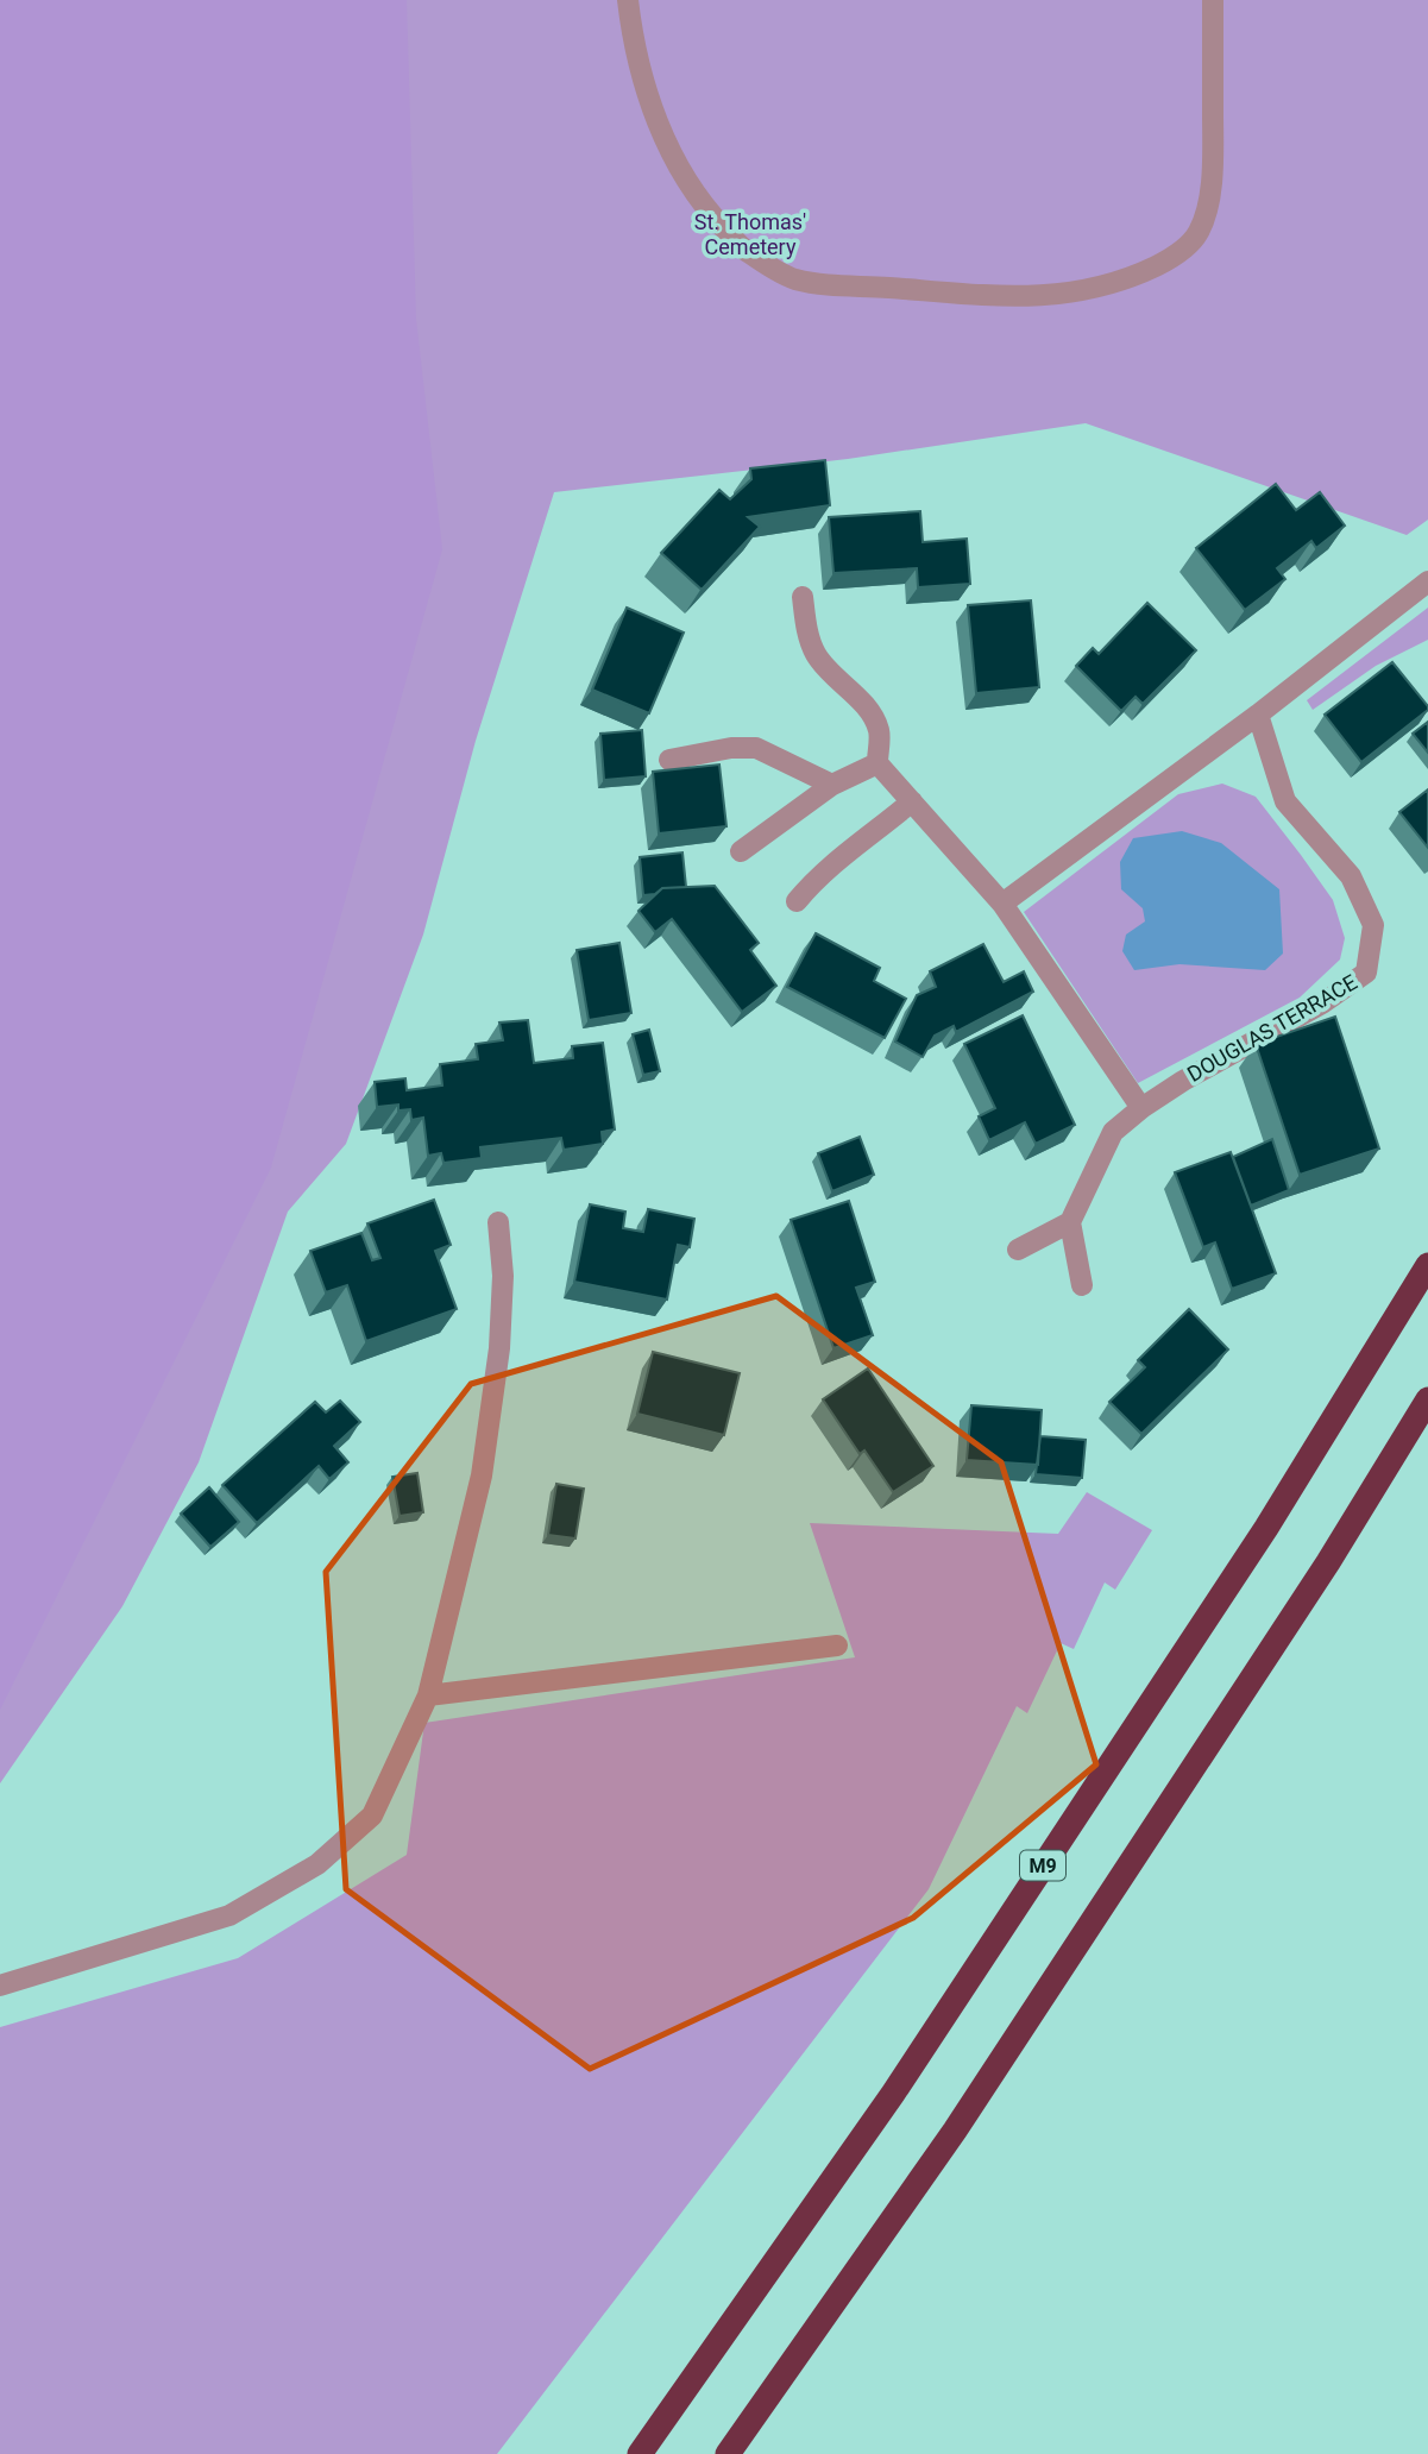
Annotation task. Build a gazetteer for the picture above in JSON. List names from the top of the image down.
{
  "streets": {
    "highway": ["M9"],
    "street": ["DOUGLAS TERRACE"]
  },
  "parks": ["St. Thomas' Cemetery"]
}
